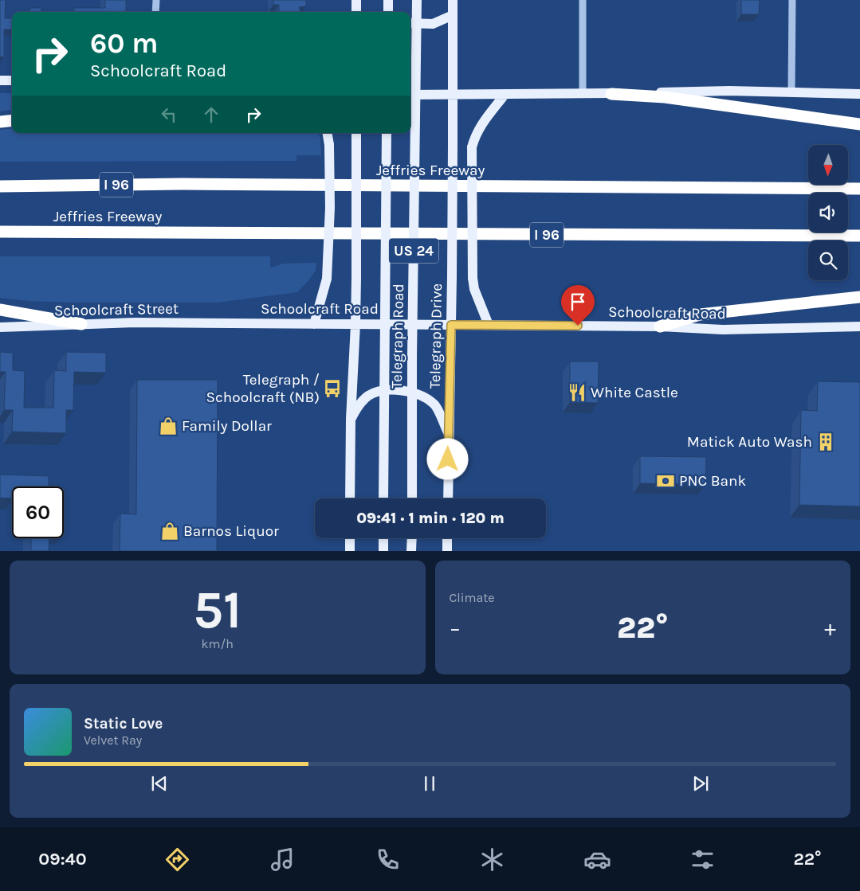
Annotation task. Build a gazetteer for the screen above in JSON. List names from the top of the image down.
{
  "streets": {
    "highway": ["Jeffries Freeway", "I 96"],
    "main road": [
      "US 24",
      "Schoolcraft Road",
      "Schoolcraft Street",
      "Telegraph Road",
      "Telegraph Drive"
    ]
  },
  "crossings": [
    ["Schoolcraft Road", "Schoolcraft Street"],
    ["Schoolcraft Road", "Telegraph Drive"]
  ],
  "places": {
    "bus stop": ["Telegraph / Schoolcraft (NB)"],
    "restaurant": ["White Castle"],
    "shop": ["Family Dollar", "Barnos Liquor"],
    "building": ["Matick Auto Wash"],
    "bank": ["PNC Bank"]
  },
  "north": "bottom",
  "page": {
    "turn": ["60 m", "Schoolcraft Road"],
    "limit": "60",
    "trip": "09:41 · 1 min · 120 m",
    "tile": [
      ["51", "km/h"],
      "Climate"
    ],
    "heat": ["−", "22°", "+"],
    "song": ["Static Love", "Velvet Ray"],
    "tabs": ["09:40", "22°"]
  }
}
